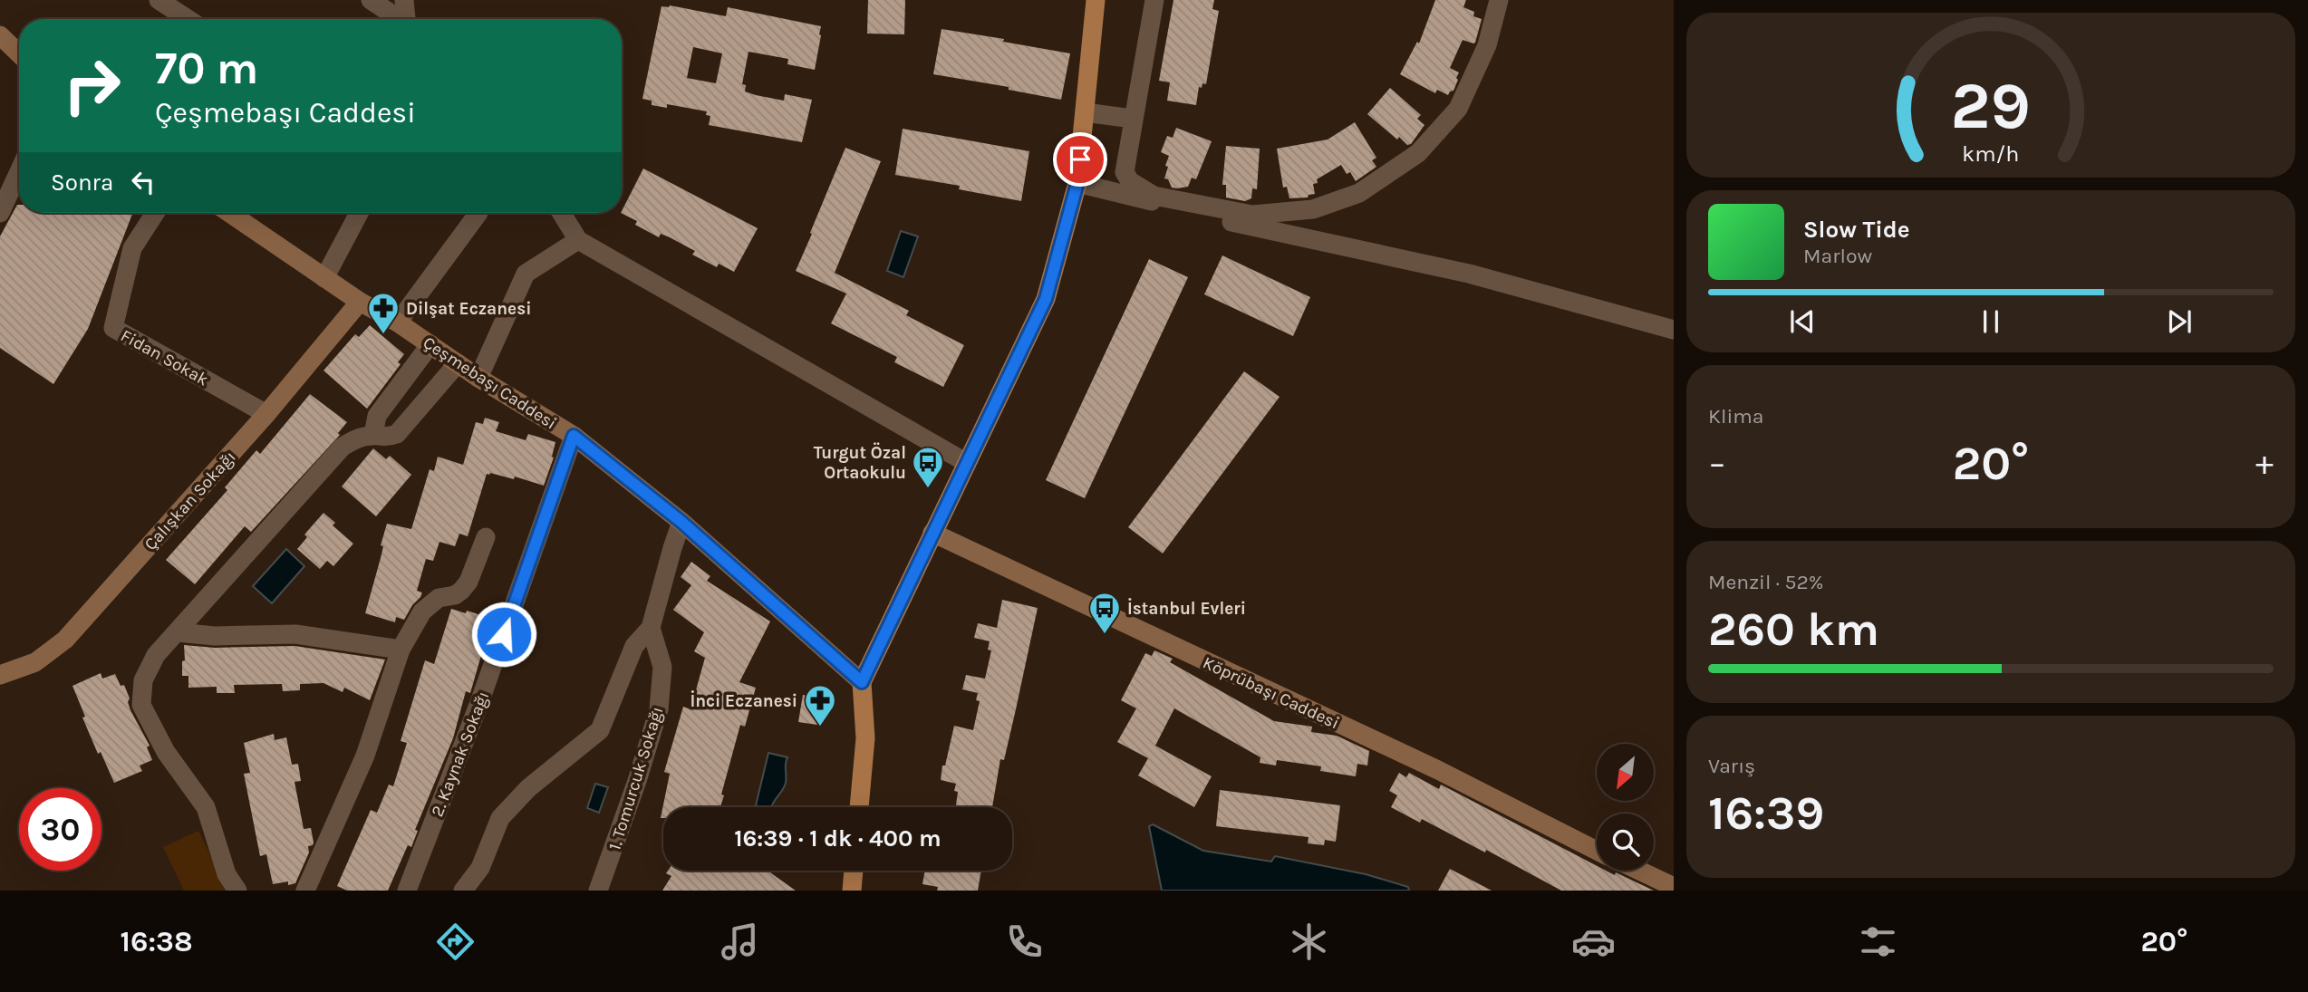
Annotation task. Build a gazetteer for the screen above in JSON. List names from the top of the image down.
{
  "streets": {
    "main road": ["Çeşmebaşı Caddesi", "Çalışkan Sokağı", "Köprübaşı Caddesi"],
    "street": ["Fidan Sokak", "2. Kaynak Sokağı", "1. Tomurcuk Sokağı"]
  },
  "crossings": [
    ["Fidan Sokak", "Çalışkan Sokağı"],
    ["Çeşmebaşı Caddesi", "Çalışkan Sokağı"],
    ["Çeşmebaşı Caddesi", "2. Kaynak Sokağı"]
  ],
  "places": {
    "pharmacy": ["Dilşat Eczanesi", "İnci Eczanesi"],
    "bus stop": ["Turgut Özal Ortaokulu", "İstanbul Evleri"]
  },
  "north": "bottom left",
  "page": {
    "turn": ["70 m", "Çeşmebaşı Caddesi"],
    "then": "Sonra",
    "song": ["Slow Tide", "Marlow"],
    "tile": [
      "Klima",
      ["Menzil · 52%", "260 km"],
      ["Varış", "16:39"]
    ],
    "heat": ["−", "20°", "+"],
    "limit": "30",
    "trip": "16:39 · 1 dk · 400 m",
    "tabs": ["16:38", "20°"],
    "gauge": ["29", "km/h"]
  }
}
